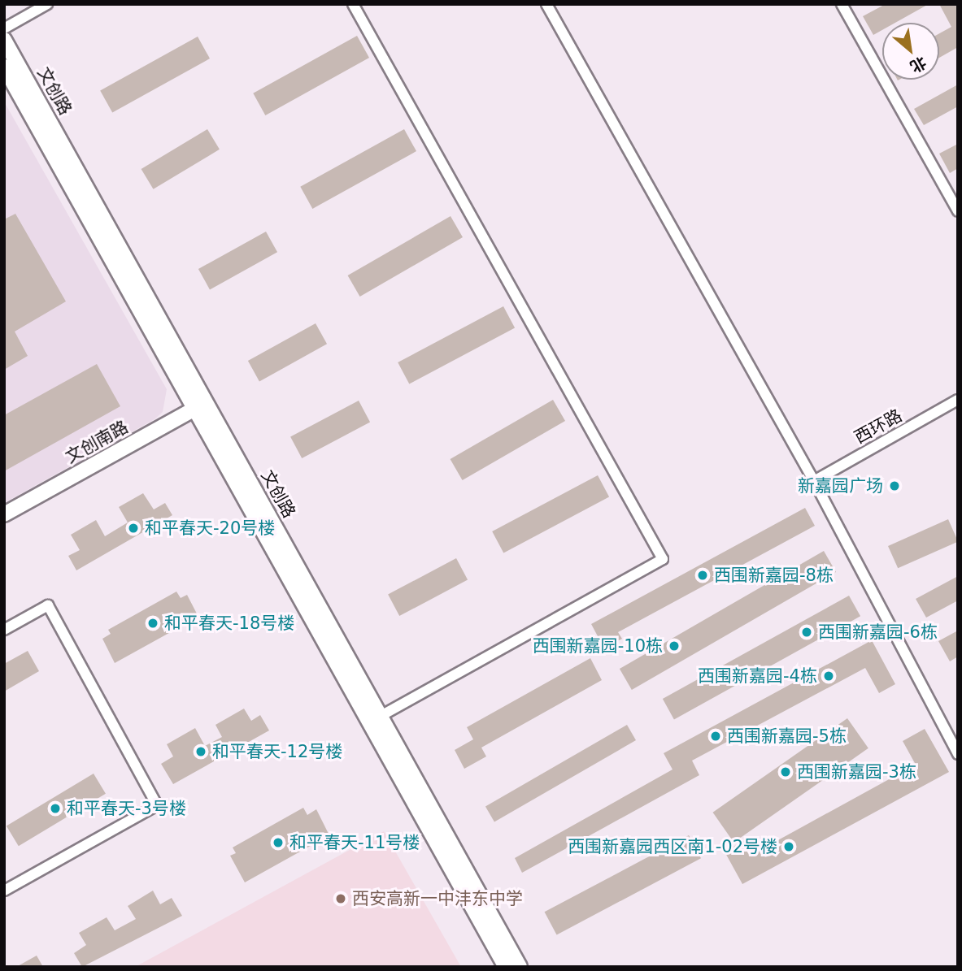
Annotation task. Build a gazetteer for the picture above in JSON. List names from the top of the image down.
{
  "streets": {
    "street": ["文创路", "西环路", "文创南路"]
  },
  "crossings": [
    ["文创路", "文创南路"]
  ],
  "places": [
    "新嘉园广场",
    "和平春天-20号楼",
    "西围新嘉园-8栋",
    "和平春天-18号楼",
    "西围新嘉园-6栋",
    "西围新嘉园-10栋",
    "西围新嘉园-4栋",
    "西围新嘉园-5栋",
    "和平春天-12号楼",
    "西围新嘉园-3栋",
    "和平春天-3号楼",
    "和平春天-11号楼",
    "西围新嘉园西区南1-02号楼",
    "西安高新一中沣东中学"
  ],
  "north": "bottom right"
}
